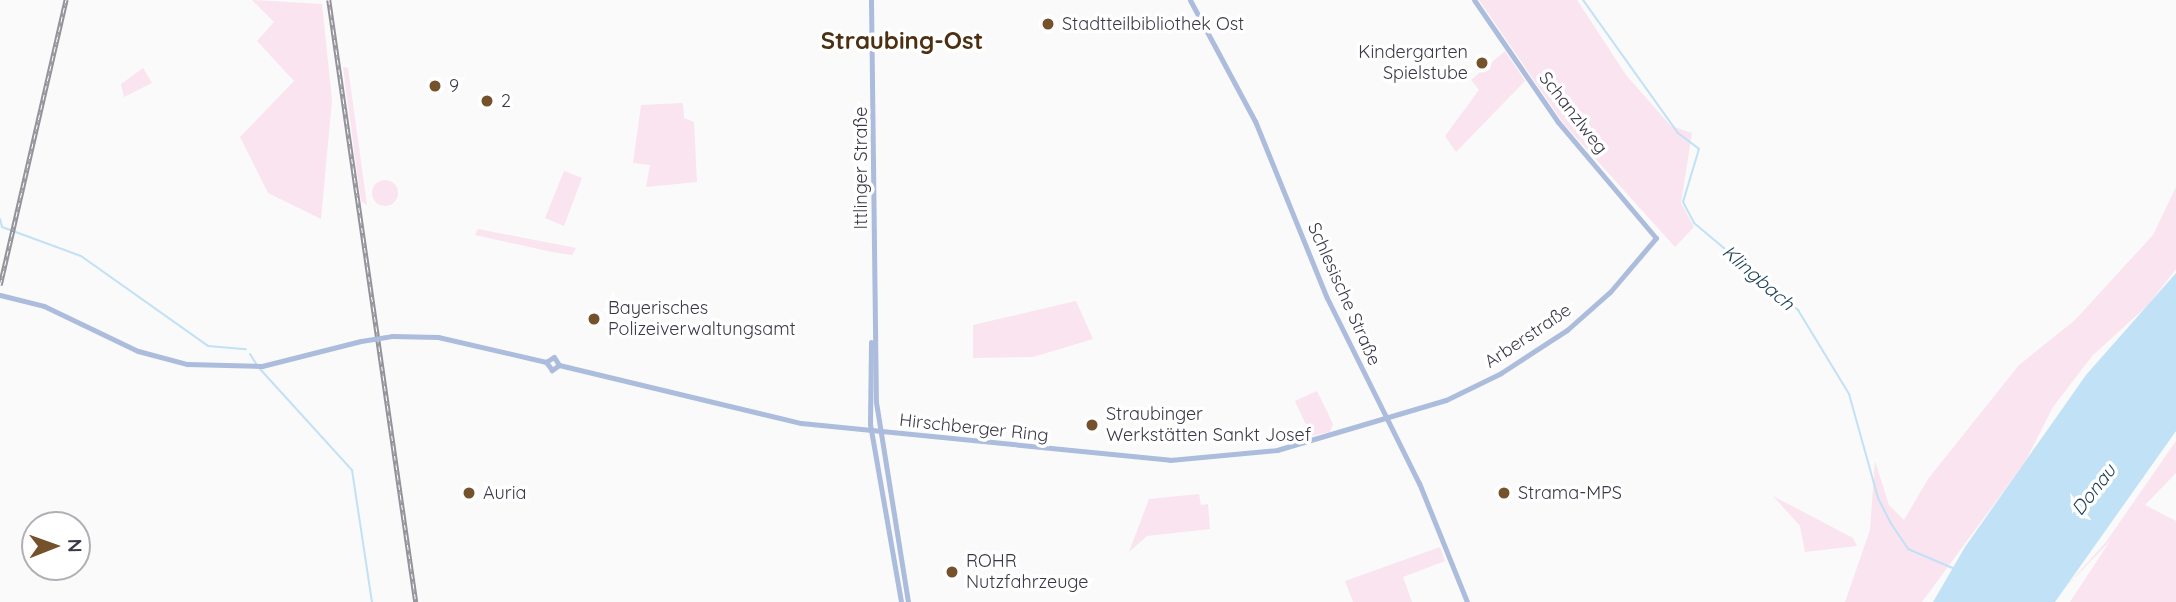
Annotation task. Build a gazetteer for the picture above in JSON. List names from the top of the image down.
{
  "streets": {
    "street": [
      "Schanzlweg",
      "Ittlinger Straße",
      "Schlesische Straße",
      "Arberstraße",
      "Hirschberger Ring"
    ]
  },
  "crossings": [
    ["Schanzlweg", "Arberstraße"],
    ["Ittlinger Straße", "Hirschberger Ring"],
    ["Schlesische Straße", "Arberstraße"],
    ["Schlesische Straße", "Hirschberger Ring"],
    ["Arberstraße", "Hirschberger Ring"]
  ],
  "districts": ["Straubing-Ost"],
  "water": ["Klingbach", "Donau"],
  "places": [
    "Stadtteilbibliothek Ost",
    "Kindergarten Spielstube",
    "9",
    "2",
    "Bayerisches Polizeiverwaltungsamt",
    "Straubinger Werkstätten Sankt Josef",
    "Auria",
    "Strama-MPS",
    "ROHR Nutzfahrzeuge"
  ],
  "north": "right"
}
